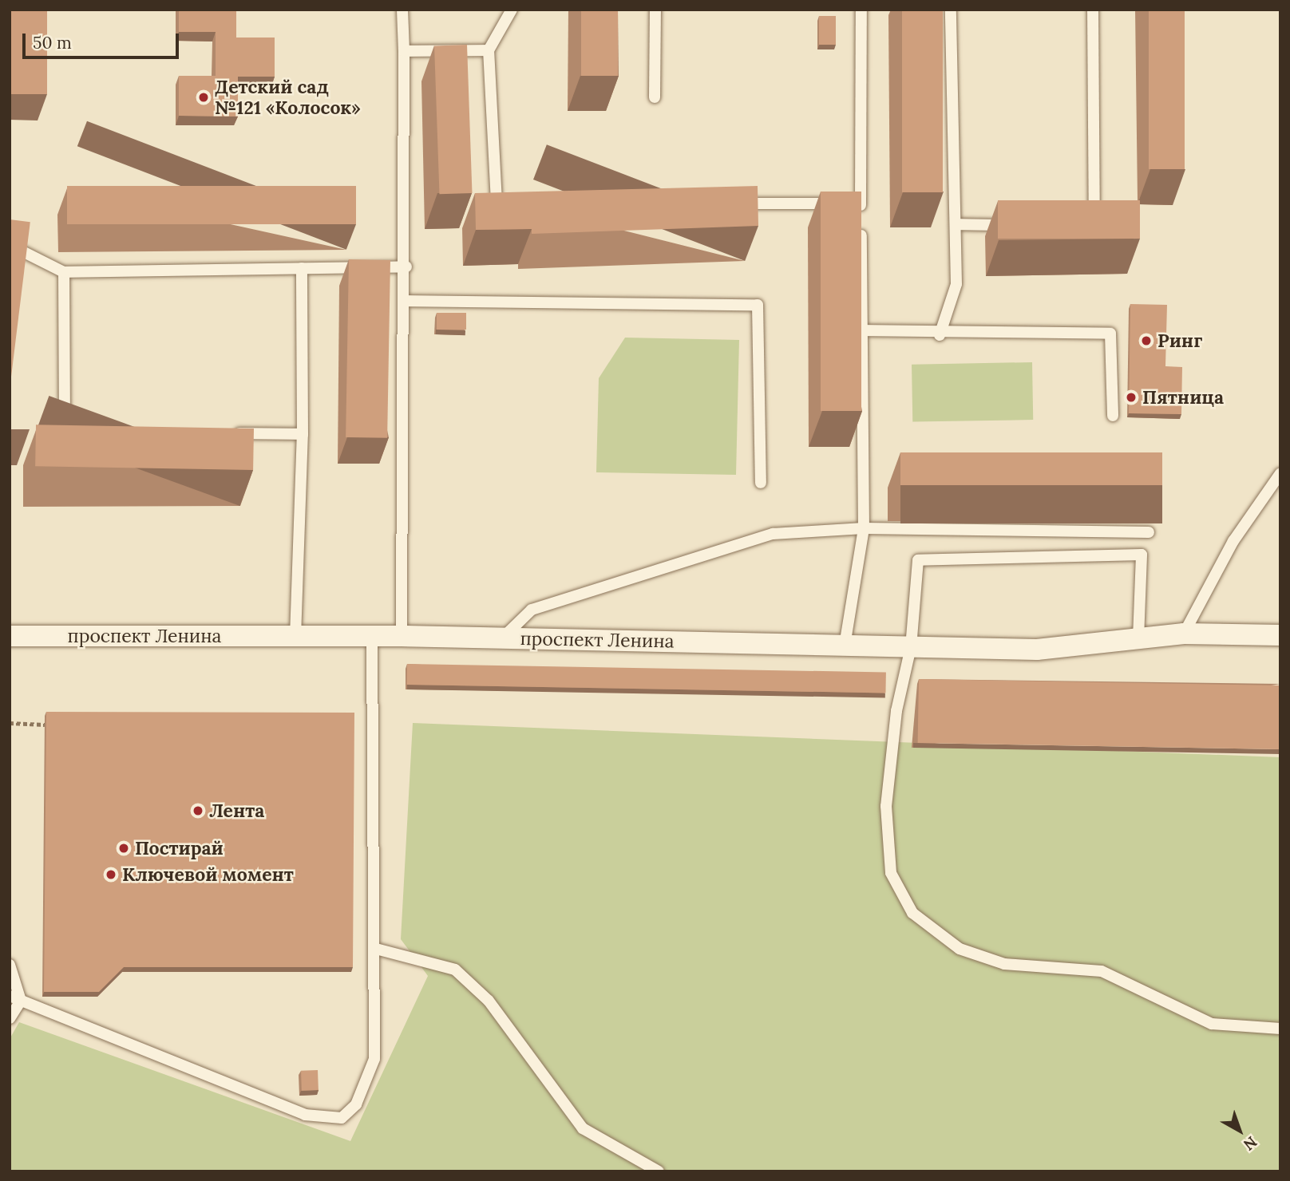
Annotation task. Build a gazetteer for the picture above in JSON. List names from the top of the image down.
{
  "streets": {
    "street": ["проспект Ленина"]
  },
  "places": [
    "Детский сад №121 «Колосок»",
    "Ринг",
    "Пятница",
    "Лента",
    "Постирай",
    "Ключевой момент"
  ],
  "scale_bar": "50 m",
  "north": "bottom right"
}
